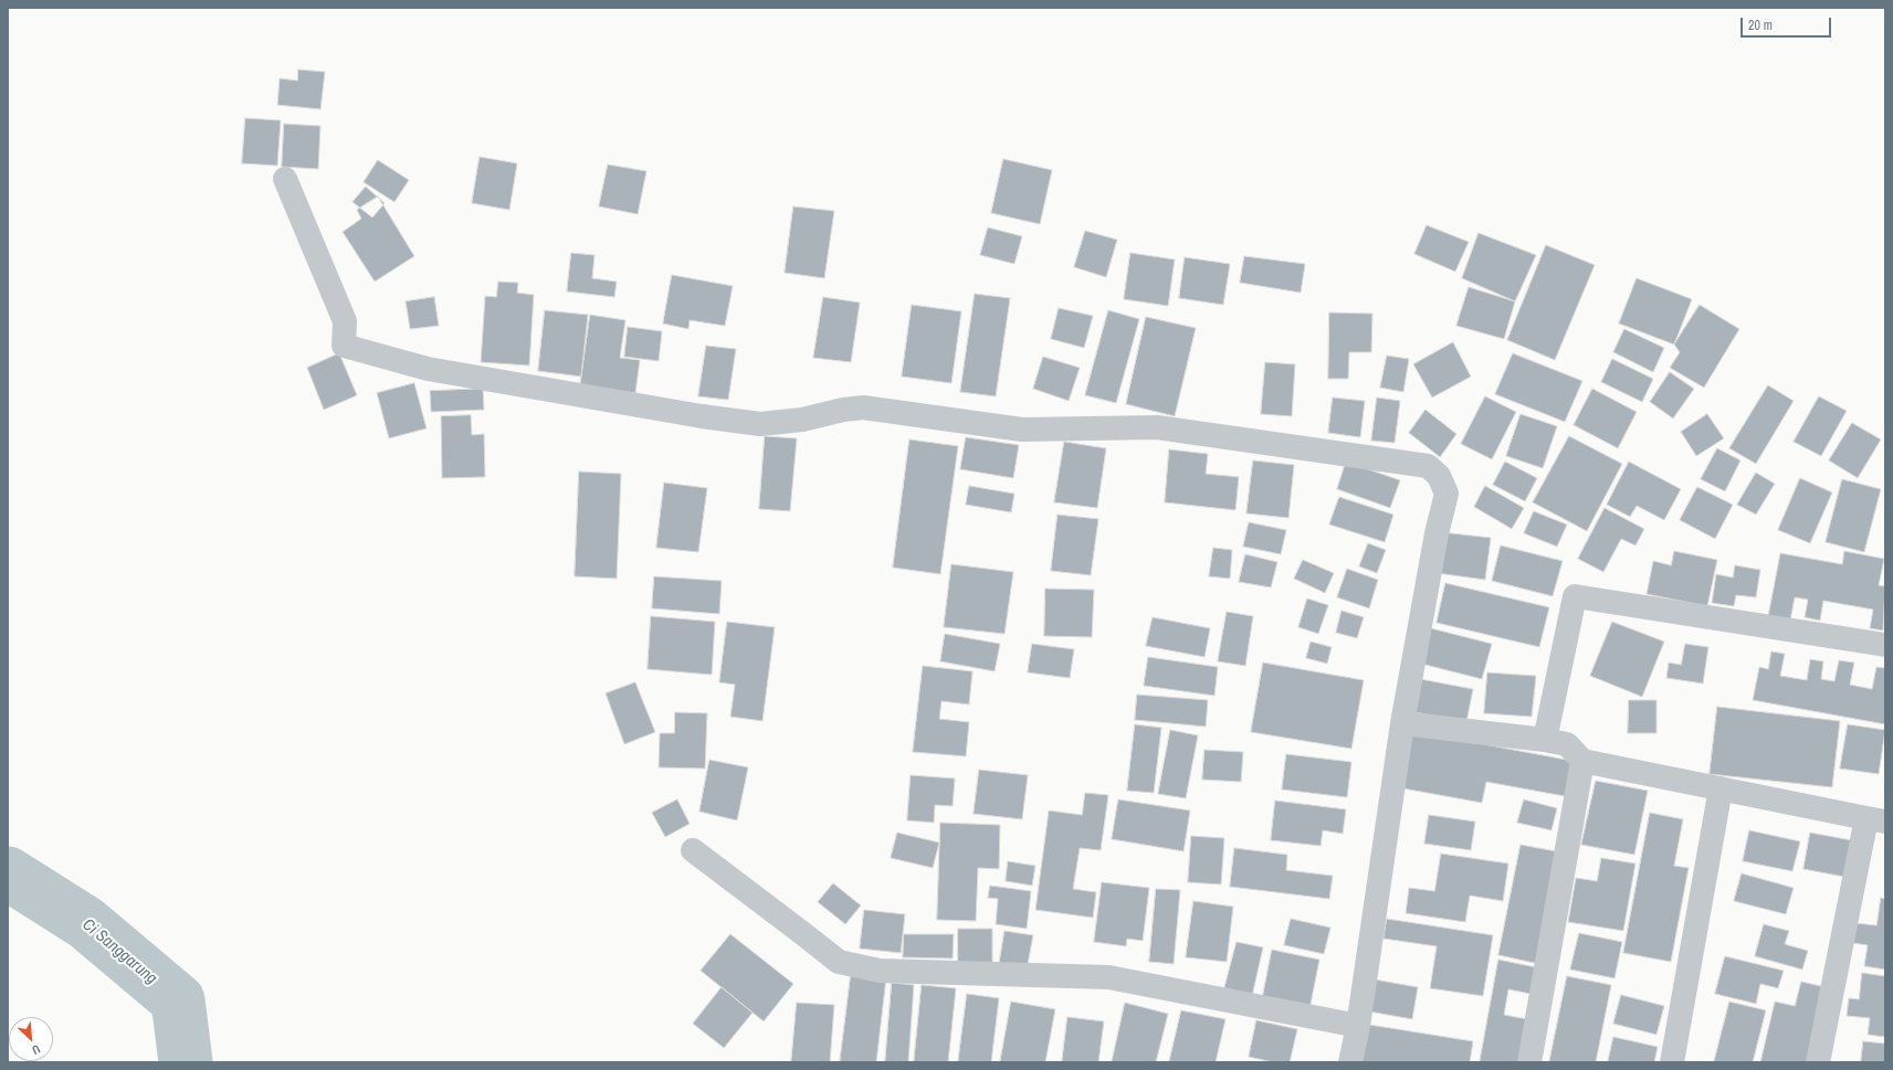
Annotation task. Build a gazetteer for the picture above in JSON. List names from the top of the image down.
{
  "water": ["Ci Sanggarung"],
  "scale_bar": "20 m",
  "north": "bottom right"
}
